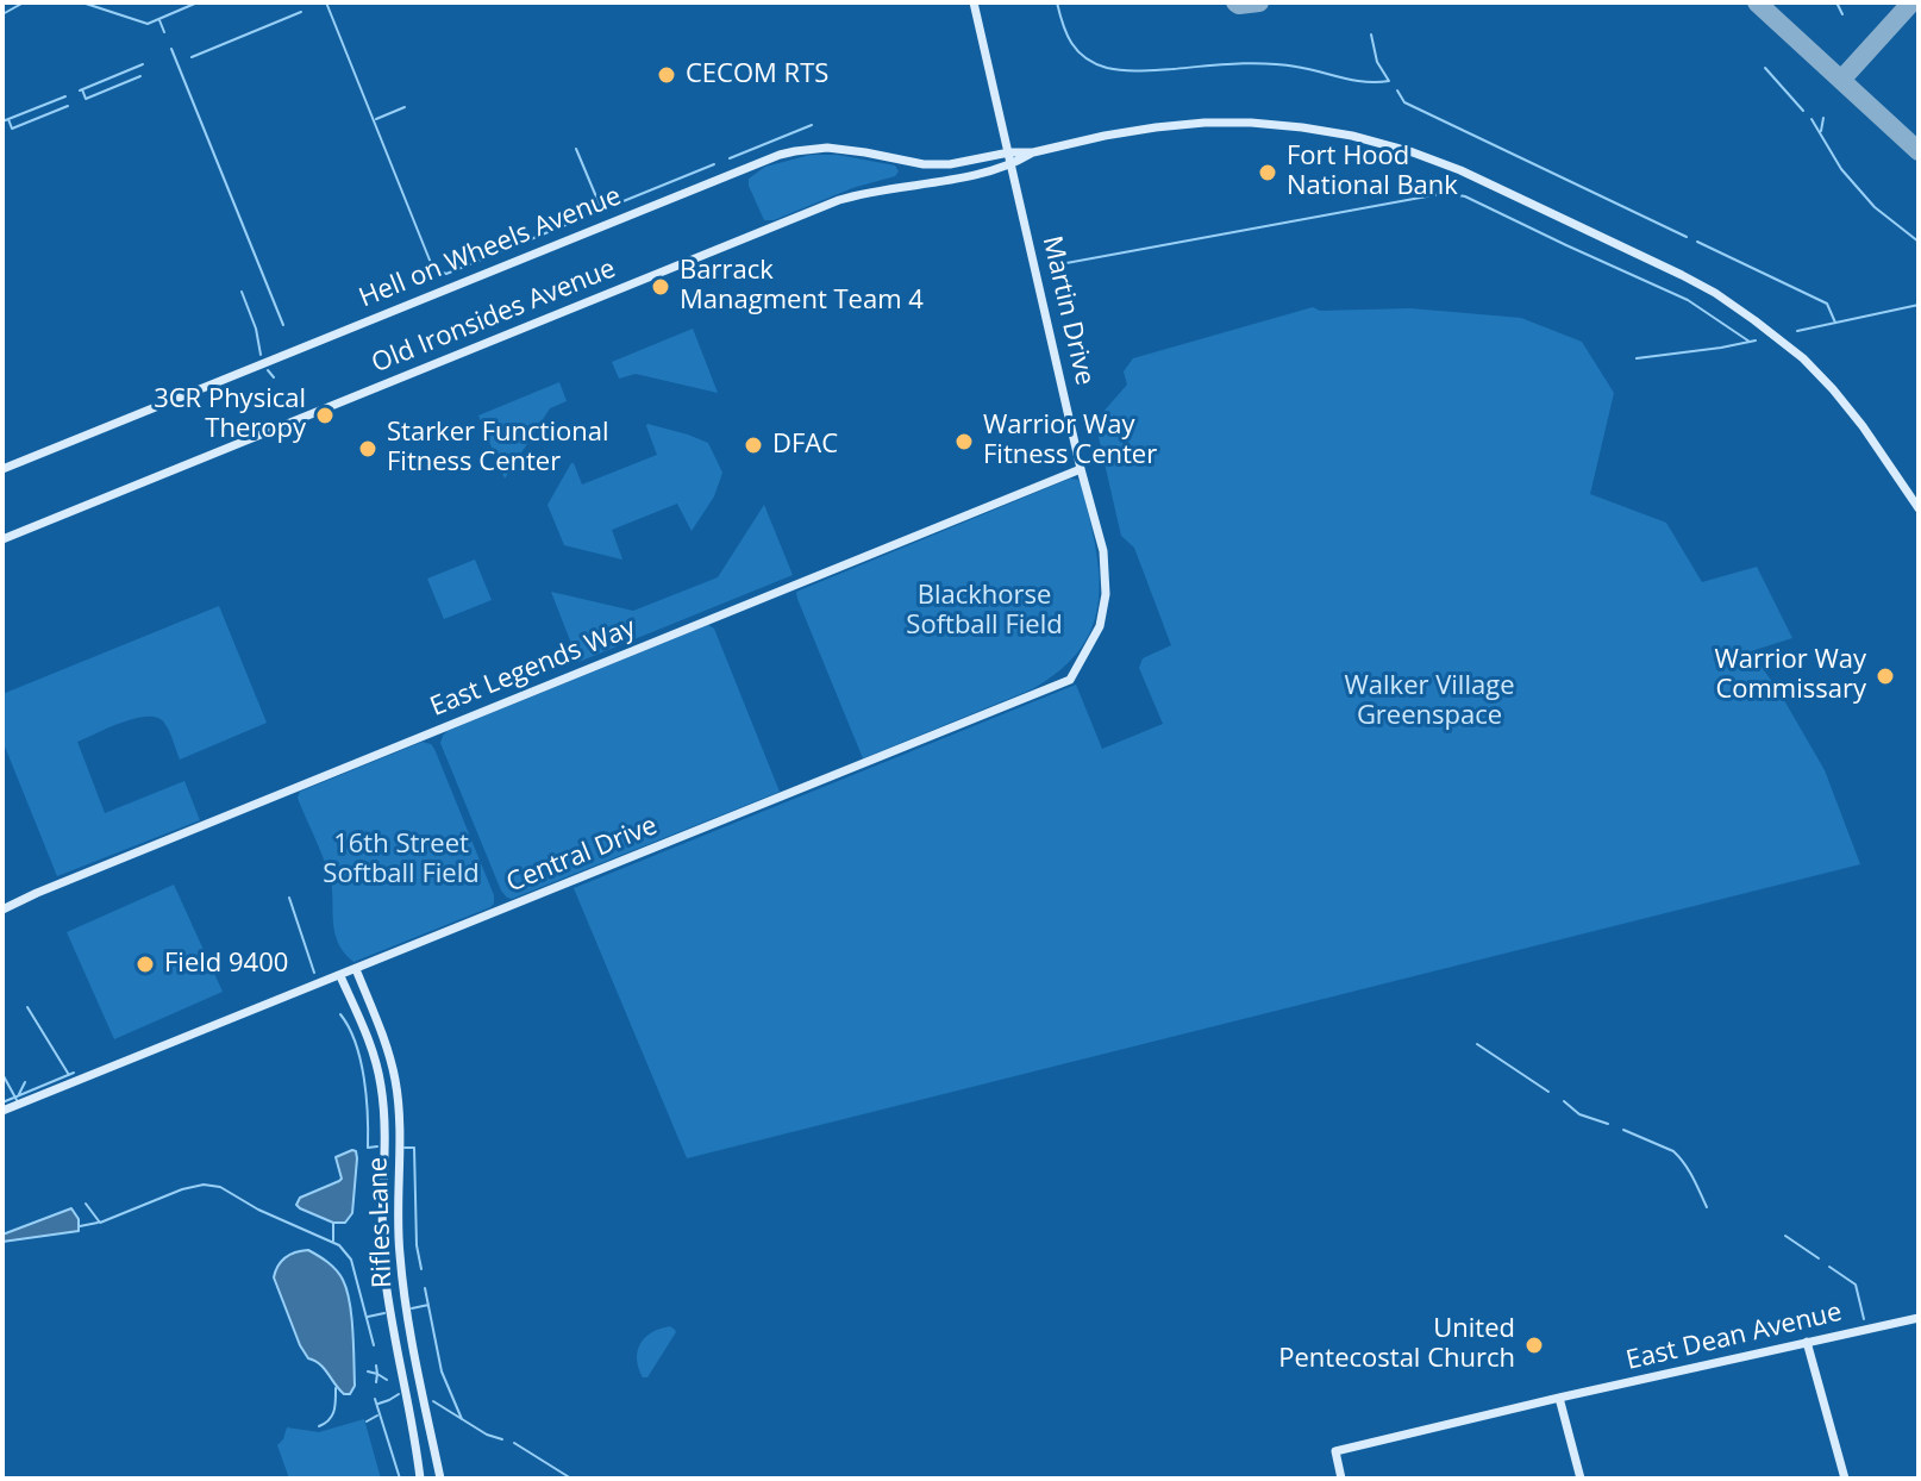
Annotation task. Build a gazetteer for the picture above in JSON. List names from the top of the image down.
{
  "streets": {
    "street": [
      "Hell on Wheels Avenue",
      "Martin Drive",
      "Old Ironsides Avenue",
      "East Legends Way",
      "Central Drive",
      "Rifles Lane",
      "East Dean Avenue"
    ]
  },
  "crossings": [
    ["Hell on Wheels Avenue", "Martin Drive"],
    ["Hell on Wheels Avenue", "Old Ironsides Avenue"],
    ["Martin Drive", "Old Ironsides Avenue"],
    ["Martin Drive", "East Legends Way"],
    ["Martin Drive", "Central Drive"],
    ["Central Drive", "Rifles Lane"]
  ],
  "parks": ["Blackhorse Softball Field", "Walker Village Greenspace", "16th Street Softball Field"],
  "places": [
    "CECOM RTS",
    "Fort Hood National Bank",
    "Barrack Managment Team 4",
    "3CR Physical Theropy",
    "Warrior Way Fitness Center",
    "DFAC",
    "Starker Functional Fitness Center",
    "Warrior Way Commissary",
    "Field 9400",
    "United Pentecostal Church"
  ]
}
